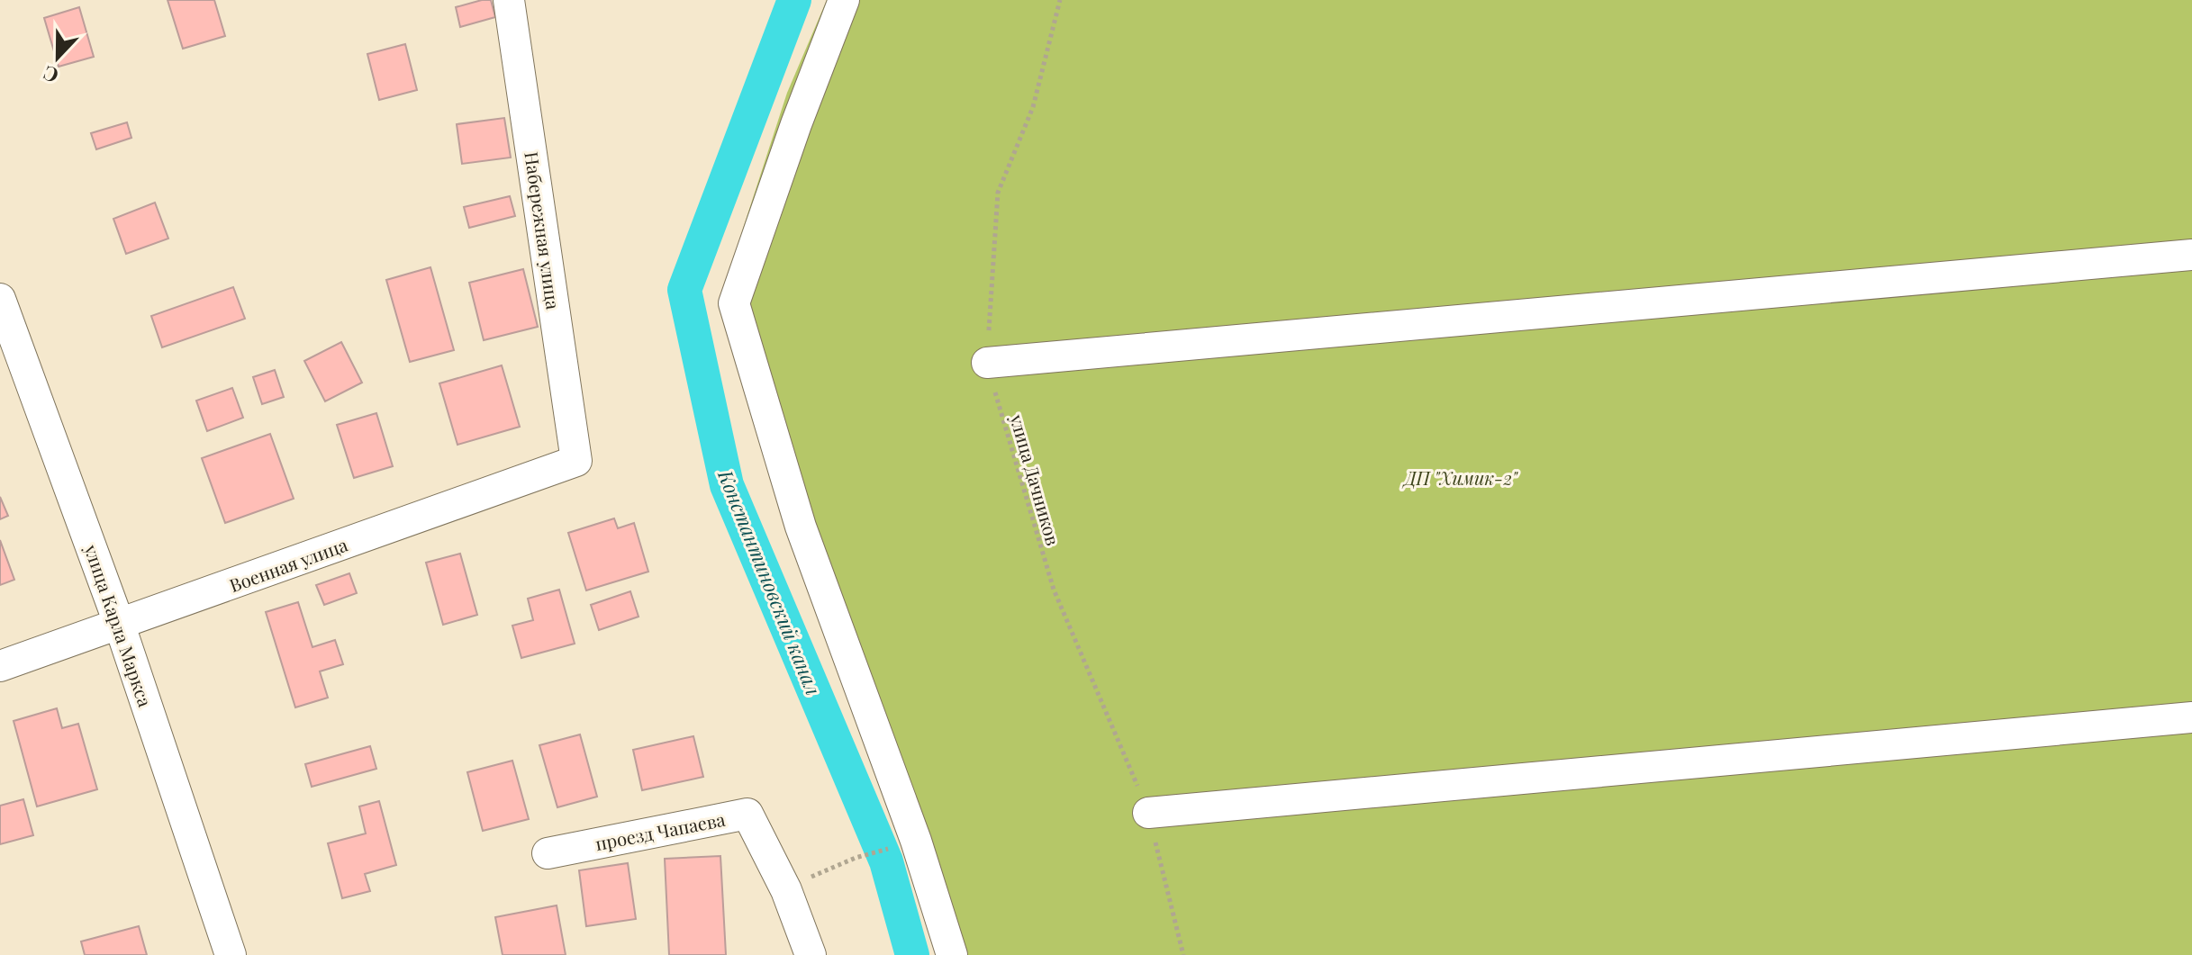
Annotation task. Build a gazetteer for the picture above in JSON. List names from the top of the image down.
{
  "streets": {
    "street": [
      "Набережная улица",
      "Военная улица",
      "улица Карла Маркса",
      "проезд Чапаева"
    ],
    "path": ["улица Дачников"]
  },
  "crossings": [
    ["Набережная улица", "Военная улица"],
    ["Военная улица", "улица Карла Маркса"]
  ],
  "water": ["Константиновский канал"],
  "parks": ["ДП \"Химик-2\""],
  "north": "bottom"
}
